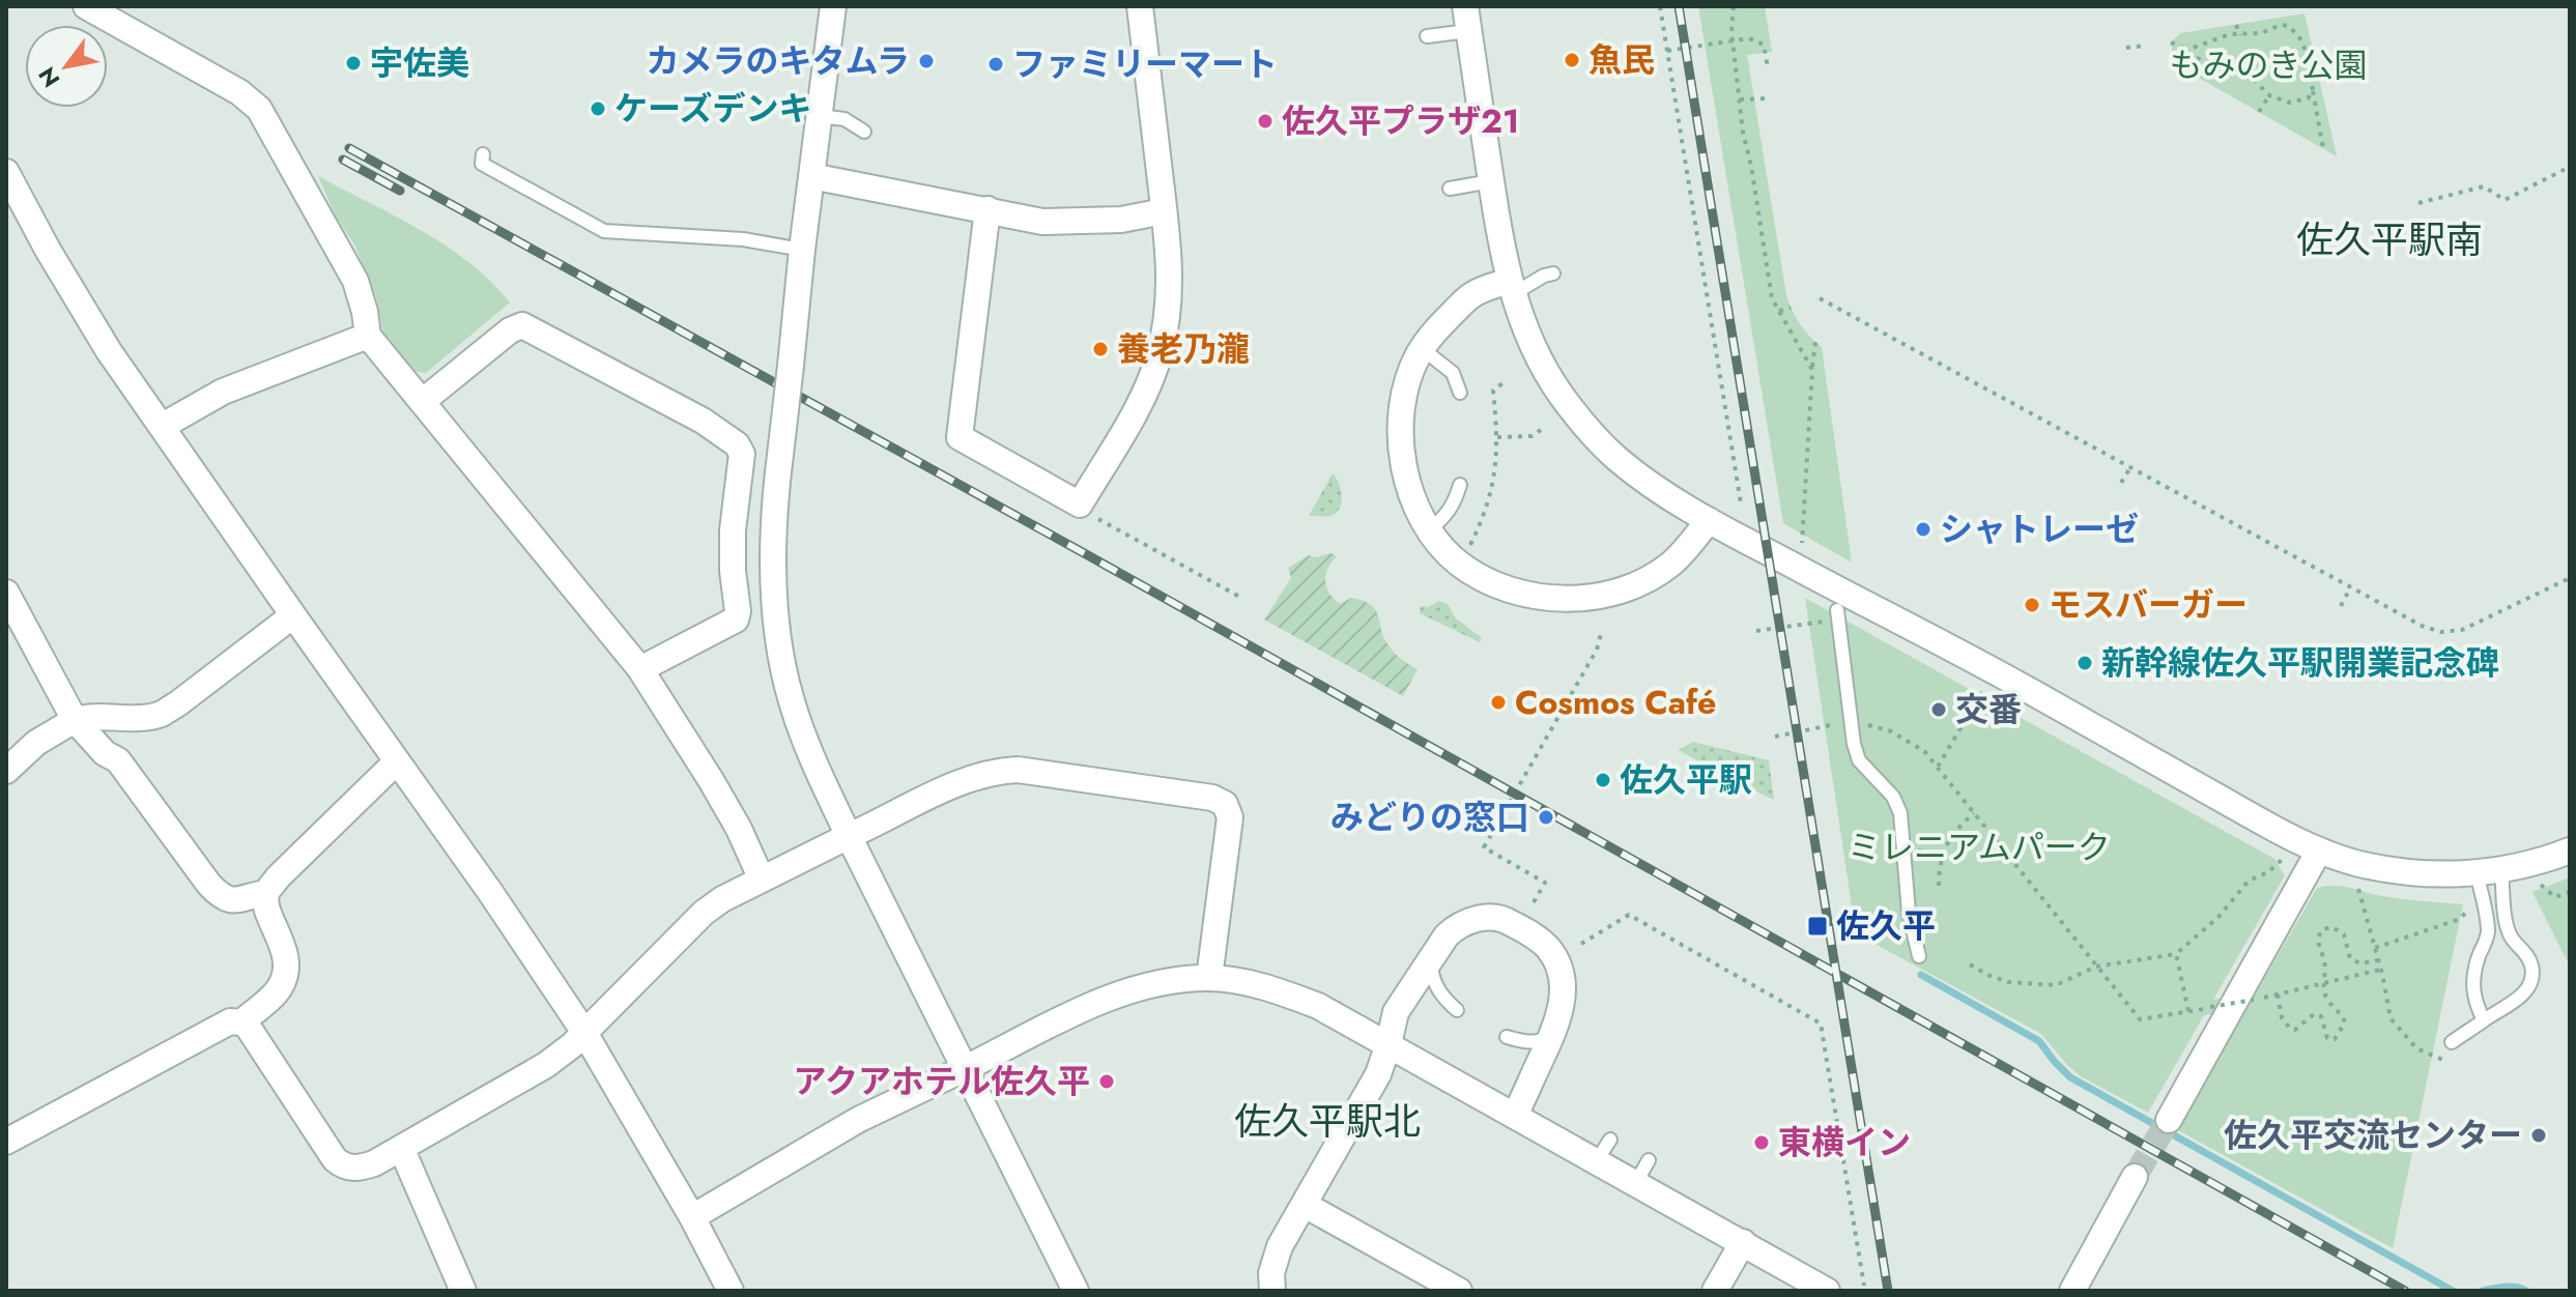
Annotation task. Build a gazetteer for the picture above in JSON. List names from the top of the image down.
{
  "districts": ["佐久平駅南", "佐久平駅北"],
  "parks": ["もみのき公園", "ミレニアムパーク"],
  "places": {
    "other": [
      "魚民",
      "カメラのキタムラ",
      "宇佐美",
      "ファミリーマート",
      "ケーズデンキ",
      "佐久平プラザ21",
      "養老乃瀧",
      "シャトレーゼ",
      "モスバーガー",
      "新幹線佐久平駅開業記念碑",
      "Cosmos Café",
      "交番",
      "佐久平駅",
      "みどりの窓口",
      "アクアホテル佐久平",
      "佐久平交流センター",
      "東横イン"
    ],
    "transit": ["佐久平"]
  },
  "north": "bottom left"
}
